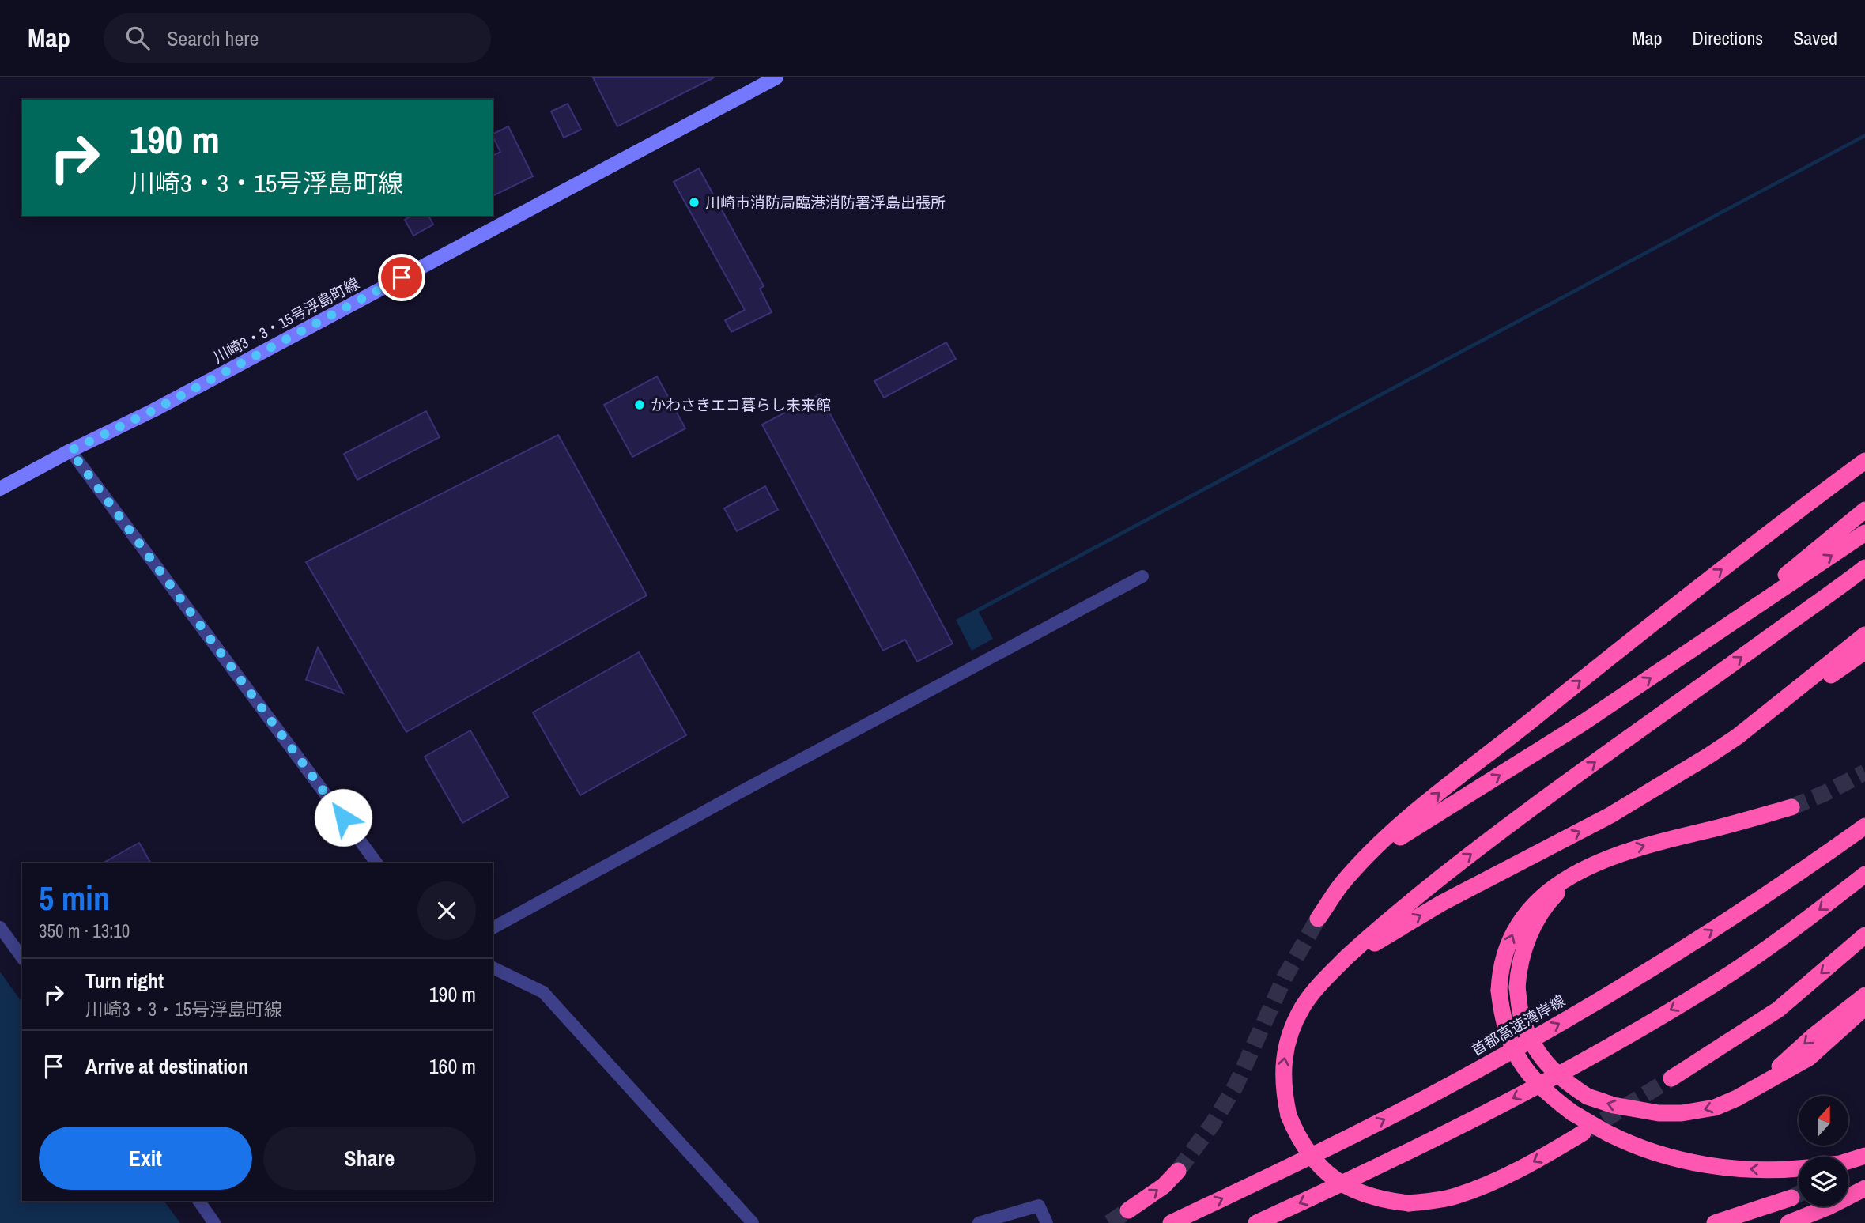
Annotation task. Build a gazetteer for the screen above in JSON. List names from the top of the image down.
{
  "streets": {
    "highway": ["首都高速湾岸線"],
    "street": ["川崎3・3・15号浮島町線"]
  },
  "places": ["川崎市消防局臨港消防署浮島出張所", "かわさきエコ暮らし未来館"],
  "north": "top",
  "page": {
    "header": "Map",
    "search": "Search here",
    "nav": ["Map", "Directions", "Saved"],
    "turn": ["190 m", "川崎3・3・15号浮島町線"],
    "heading": ["5 min", "350 m · 13:10"],
    "list": [
      {
        "name": "Turn right",
        "note": "川崎3・3・15号浮島町線",
        "value": "190 m"
      },
      {
        "name": "Arrive at destination",
        "value": "160 m"
      }
    ],
    "buttons": ["Exit", "Share"]
  }
}
